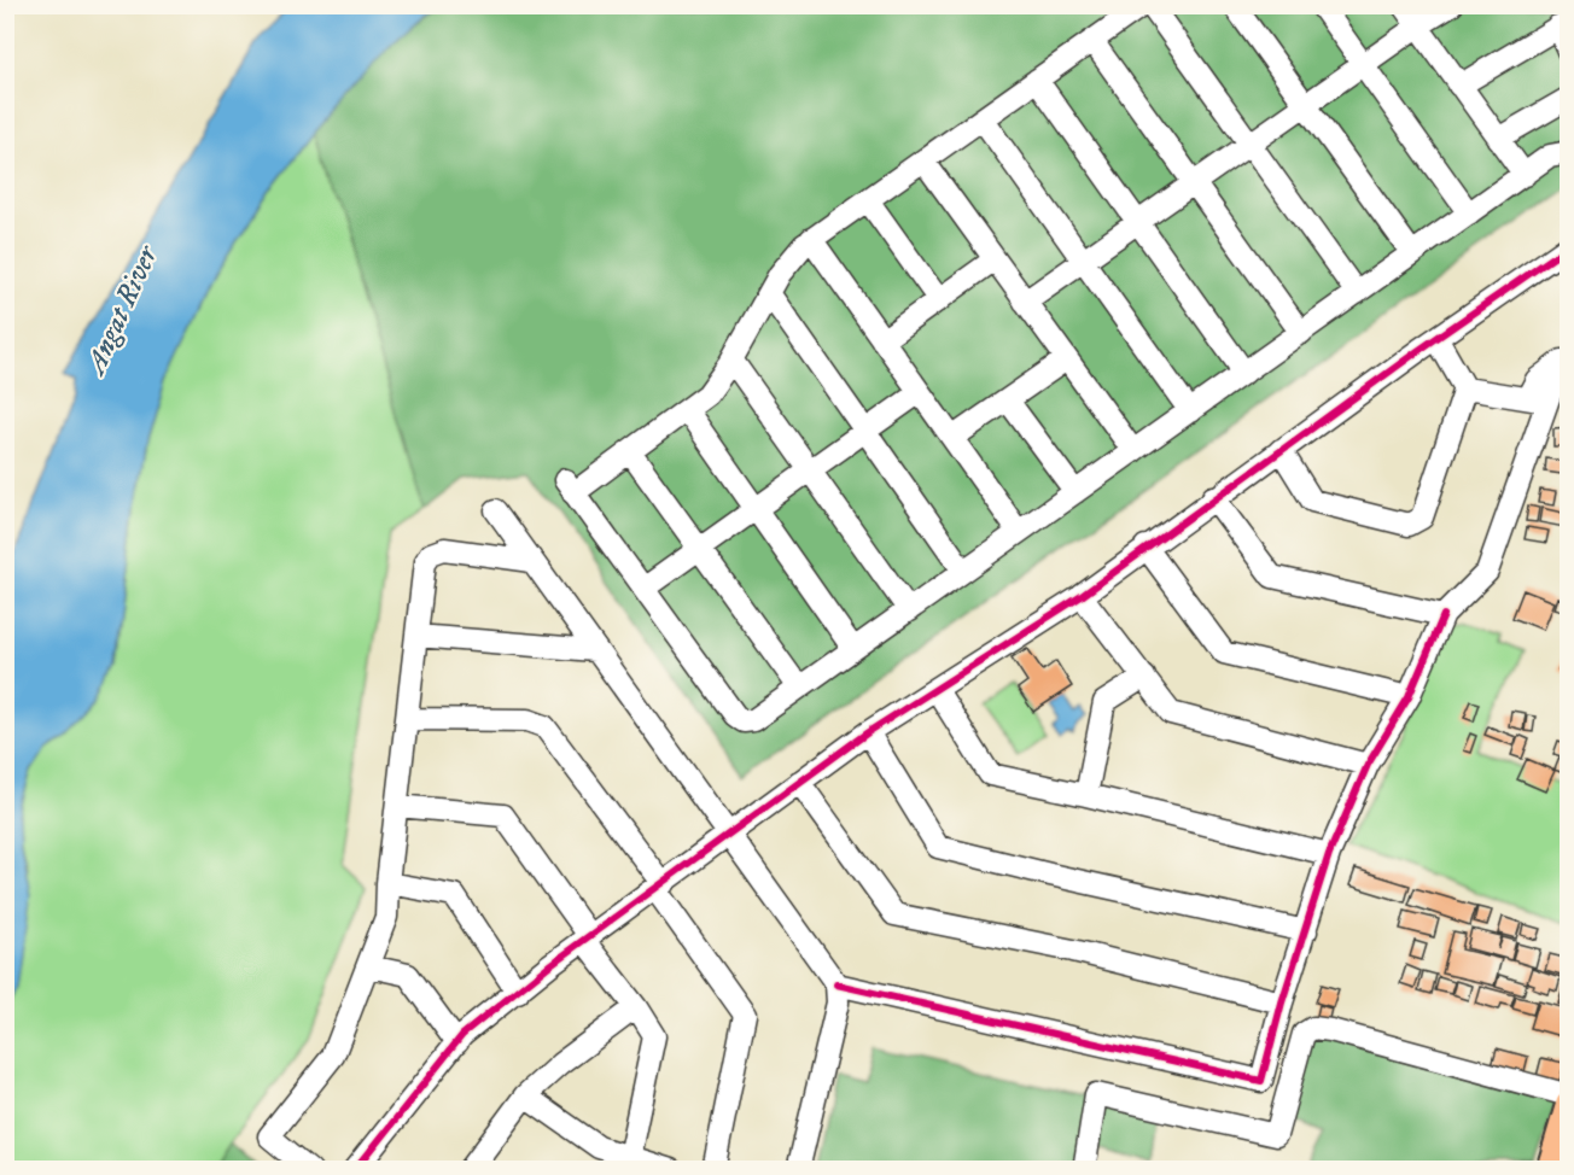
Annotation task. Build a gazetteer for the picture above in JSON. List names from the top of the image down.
{
  "water": ["Angat River"]
}
